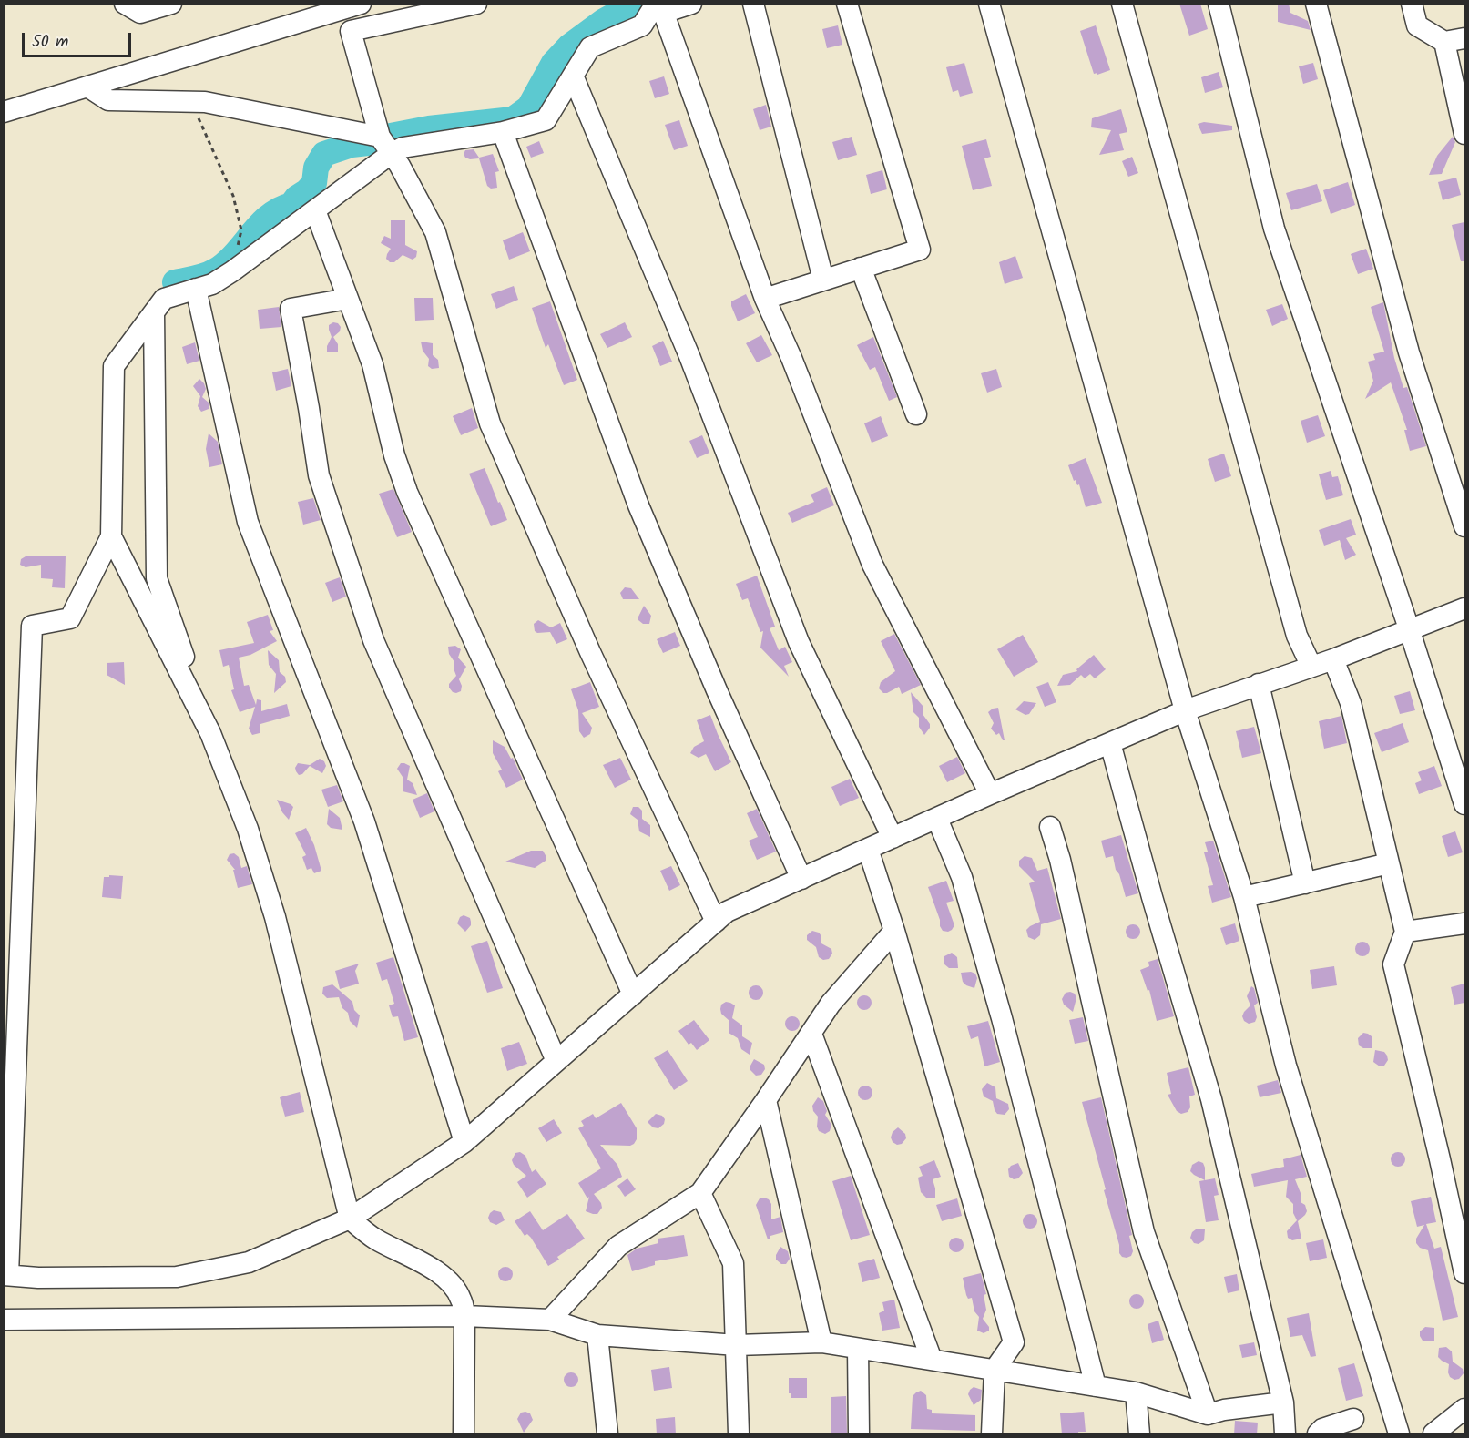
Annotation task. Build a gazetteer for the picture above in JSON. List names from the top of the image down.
{
  "scale_bar": "50 m"
}
